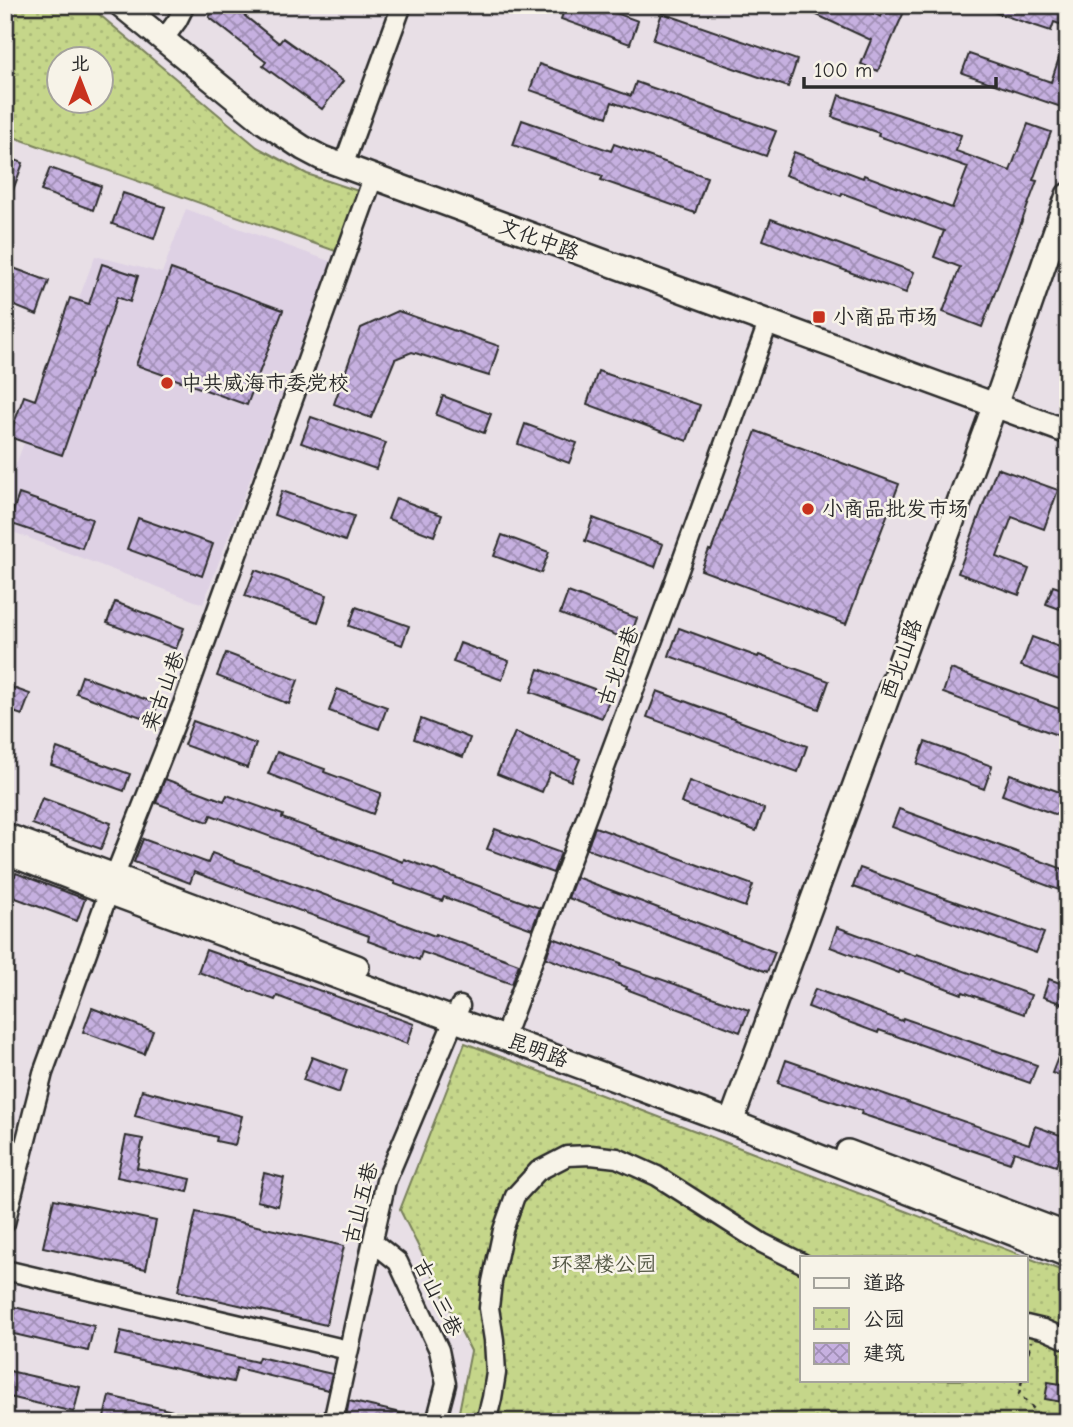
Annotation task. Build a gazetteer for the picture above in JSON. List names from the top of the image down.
{
  "streets": {
    "main road": ["文化中路", "西北山路", "昆明路"],
    "street": [
      "古北四巷",
      "亲古山巷",
      "古山五巷",
      "古山三巷"
    ]
  },
  "crossings": [
    ["文化中路", "西北山路"],
    ["文化中路", "古北四巷"],
    ["文化中路", "亲古山巷"],
    ["西北山路", "昆明路"],
    ["古北四巷", "昆明路"],
    ["亲古山巷", "昆明路"],
    ["昆明路", "古山五巷"],
    ["古山五巷", "古山三巷"]
  ],
  "parks": ["环翠楼公园"],
  "places": {
    "transit": ["小商品市场"],
    "other": ["中共威海市委党校", "小商品批发市场"]
  },
  "legend": ["道路", "公园", "建筑"],
  "scale_bar": "100 m",
  "north": "top"
}
